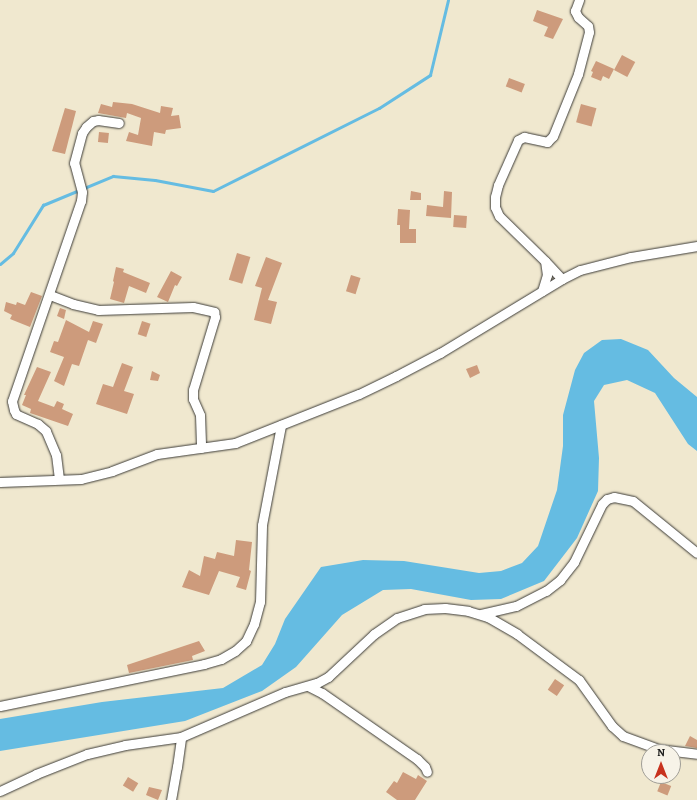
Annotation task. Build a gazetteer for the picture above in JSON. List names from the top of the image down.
{
  "north": "top"
}
